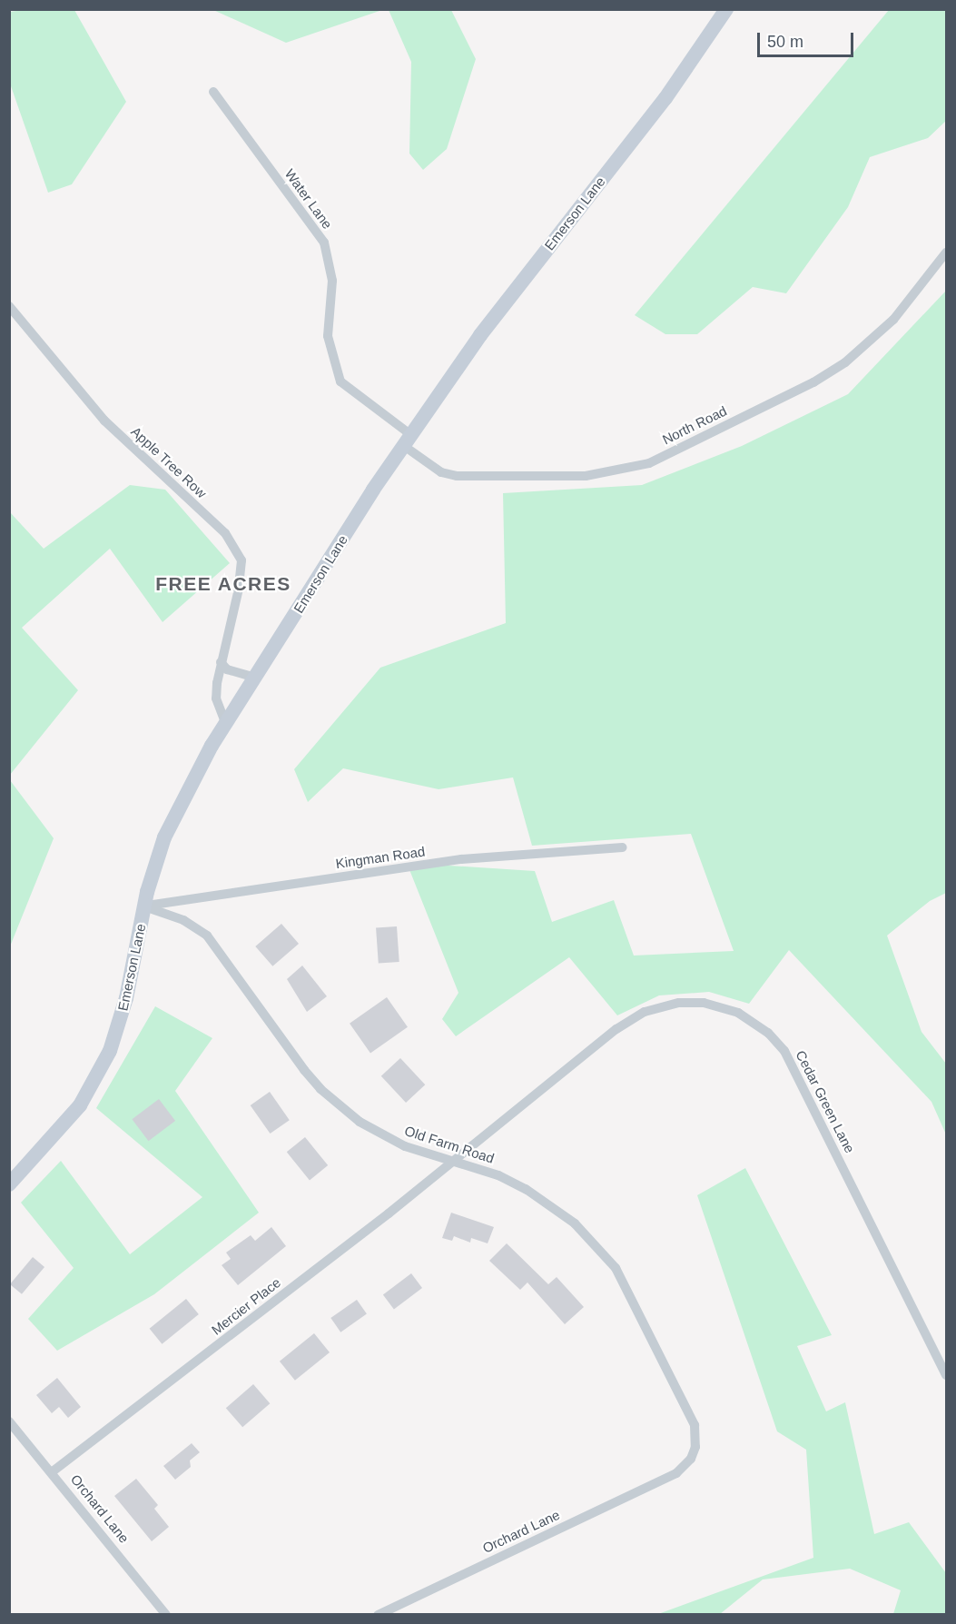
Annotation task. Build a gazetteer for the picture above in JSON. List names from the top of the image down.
{
  "streets": {
    "street": [
      "Water Lane",
      "Emerson Lane",
      "North Road",
      "Apple Tree Row",
      "Kingman Road",
      "Cedar Green Lane",
      "Old Farm Road",
      "Mercier Place",
      "Orchard Lane"
    ]
  },
  "crossings": [
    ["Water Lane", "Emerson Lane"],
    ["Water Lane", "North Road"],
    ["Emerson Lane", "North Road"],
    ["Emerson Lane", "Apple Tree Row"],
    ["Emerson Lane", "Kingman Road"],
    ["Emerson Lane", "Old Farm Road"],
    ["Kingman Road", "Old Farm Road"],
    ["Cedar Green Lane", "Old Farm Road"],
    ["Cedar Green Lane", "Mercier Place"],
    ["Old Farm Road", "Mercier Place"],
    ["Old Farm Road", "Orchard Lane"],
    ["Mercier Place", "Orchard Lane"]
  ],
  "districts": ["FREE ACRES"],
  "scale_bar": "50 m"
}
